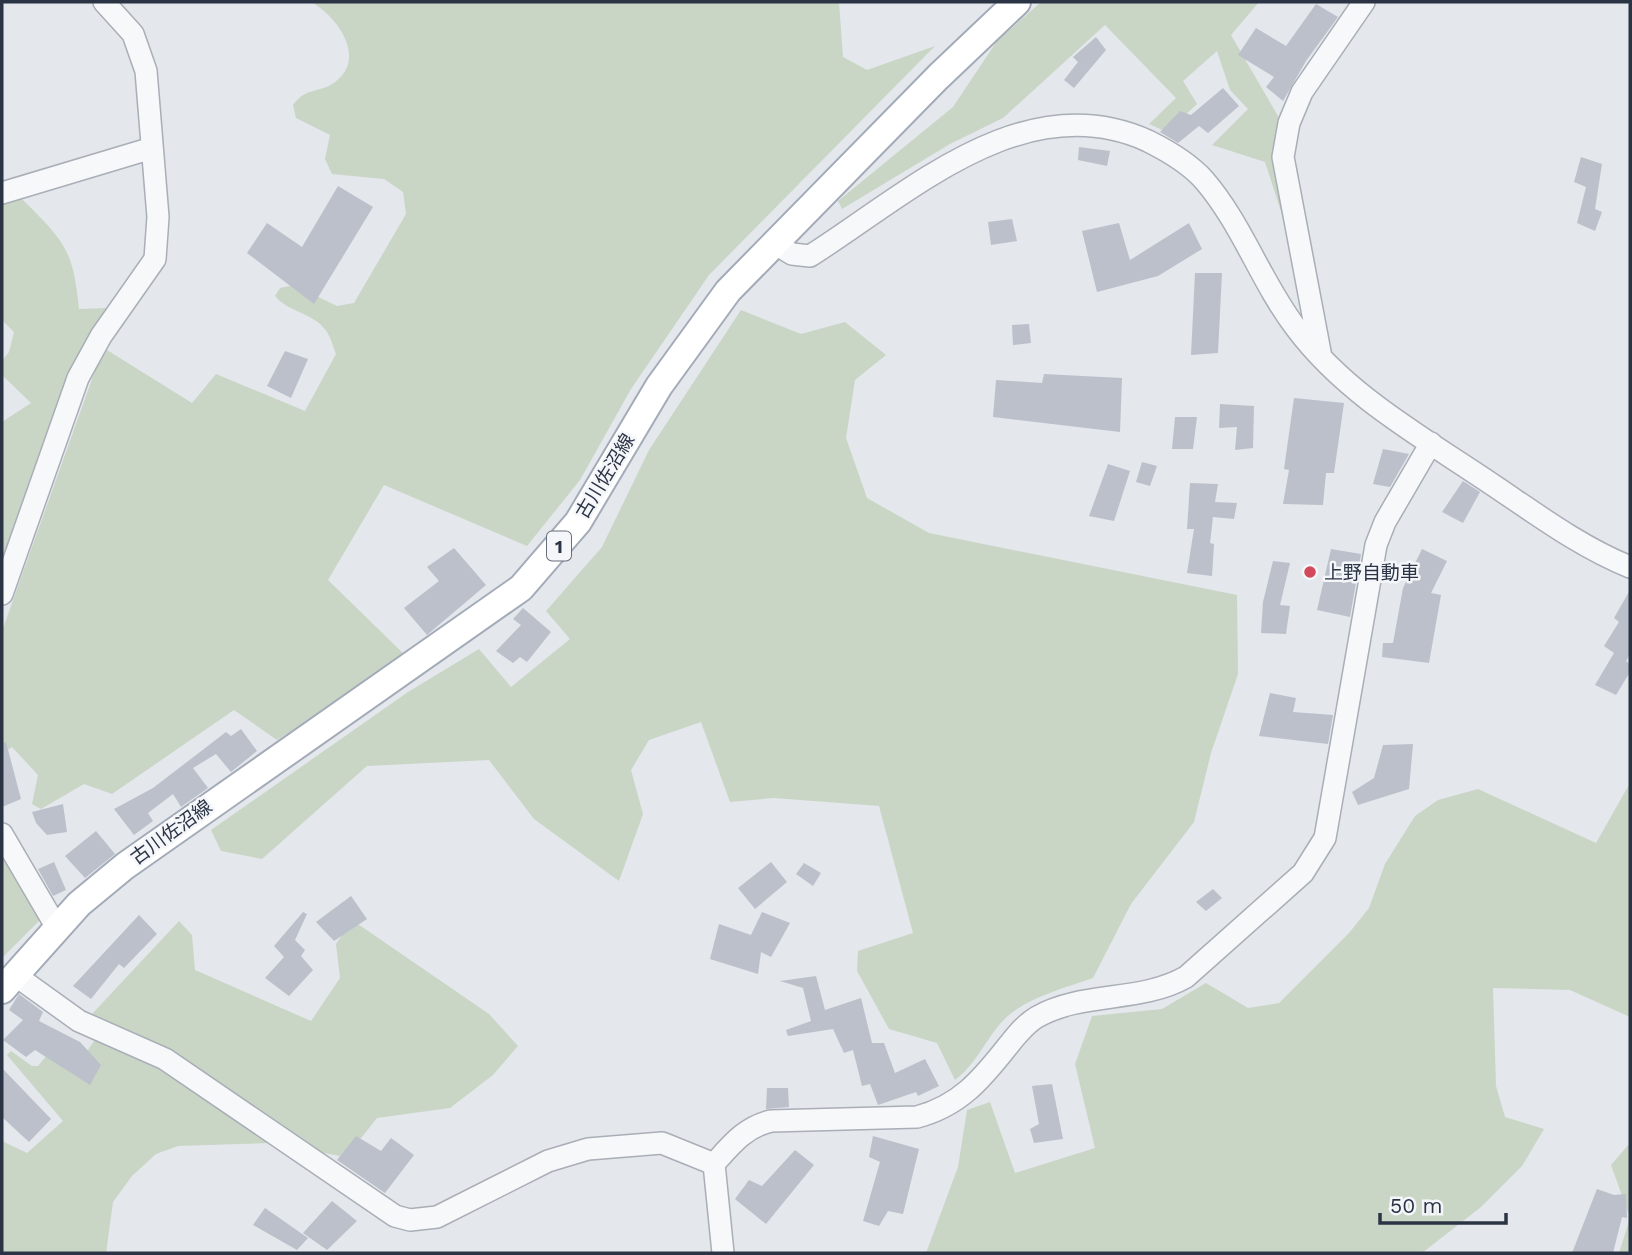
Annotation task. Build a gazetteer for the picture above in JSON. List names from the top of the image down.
{
  "streets": {
    "main road": ["古川佐沼線", "1"]
  },
  "places": ["上野自動車"],
  "scale_bar": "50 m"
}
